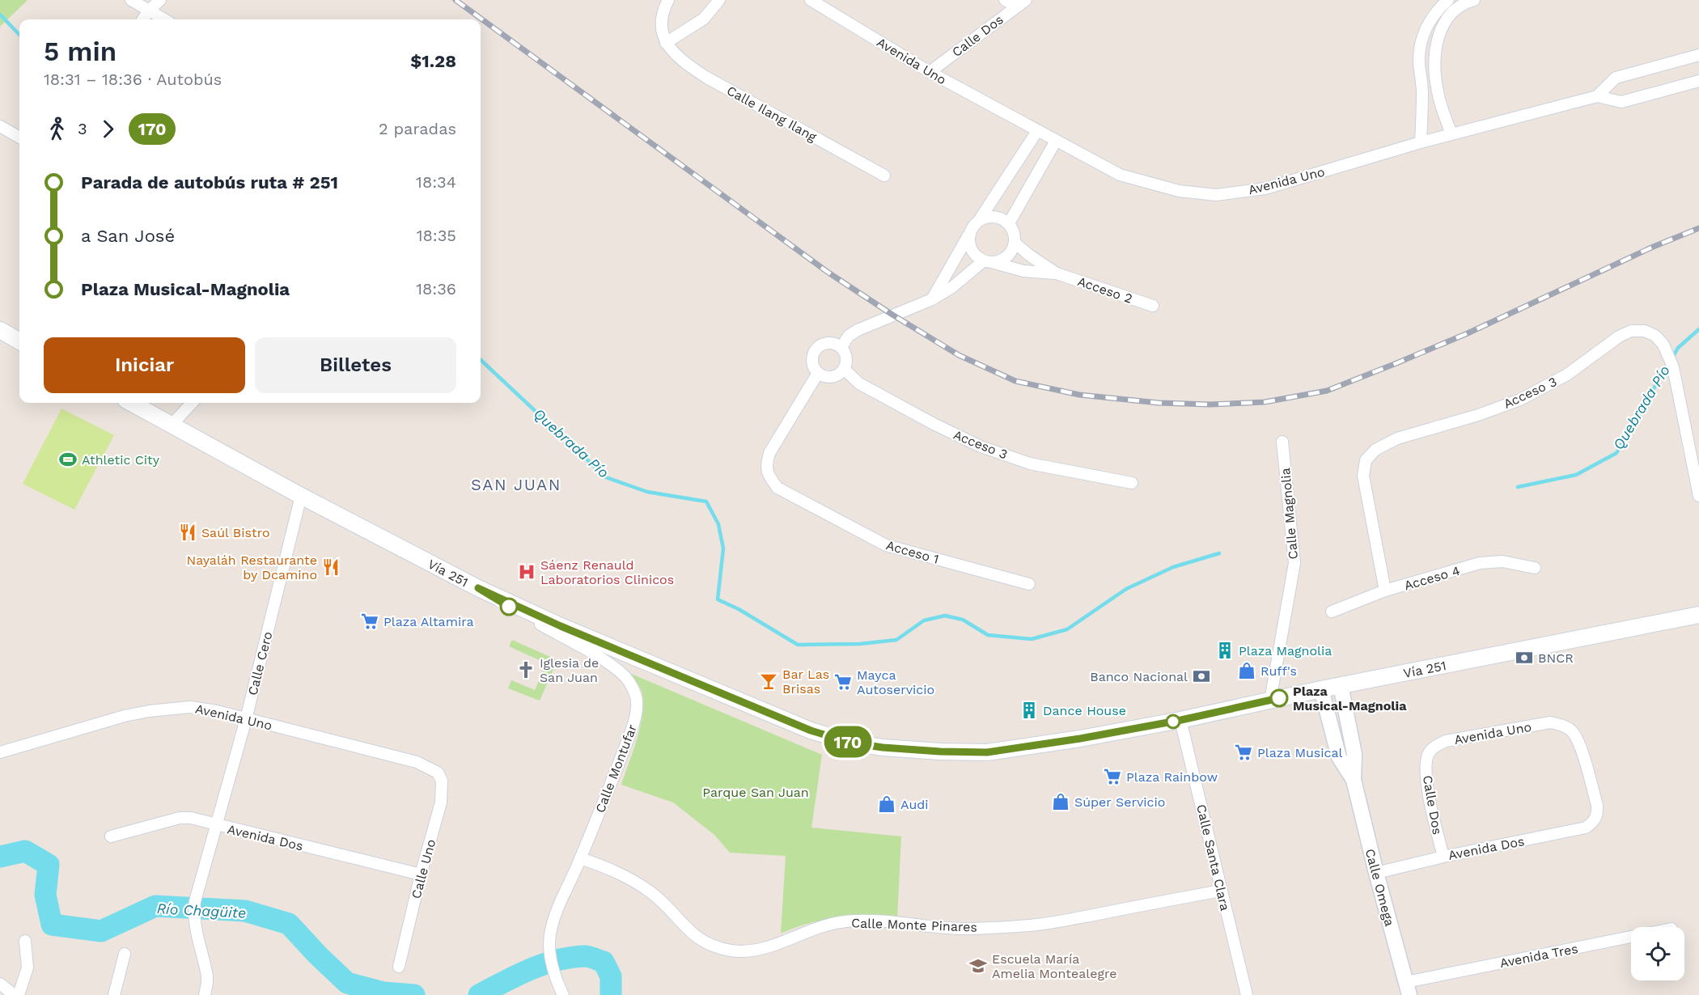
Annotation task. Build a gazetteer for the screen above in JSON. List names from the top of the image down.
{
  "streets": {
    "main road": ["Vía 251"],
    "street": [
      "Calle Dos",
      "Avenida Uno",
      "Calle Ilang Ilang",
      "Acceso 2",
      "Acceso 3",
      "Calle Magnolia",
      "Acceso 1",
      "Acceso 4",
      "Calle Cero",
      "Calle Montufar",
      "Avenida Dos",
      "Calle Santa Clara",
      "Calle Uno",
      "Calle Omega",
      "Calle Monte Pinares",
      "Avenida Tres"
    ]
  },
  "crossings": [
    ["Calle Dos", "Avenida Uno"],
    ["Calle Dos", "Avenida Dos"],
    ["Avenida Uno", "Calle Cero"],
    ["Avenida Uno", "Avenida Dos"],
    ["Avenida Uno", "Calle Uno"],
    ["Acceso 3", "Acceso 1"],
    ["Acceso 3", "Acceso 4"],
    ["Calle Magnolia", "Vía 251"],
    ["Vía 251", "Calle Cero"],
    ["Vía 251", "Calle Montufar"],
    ["Vía 251", "Calle Santa Clara"],
    ["Vía 251", "Calle Omega"],
    ["Calle Cero", "Avenida Dos"],
    ["Calle Montufar", "Calle Monte Pinares"],
    ["Avenida Dos", "Calle Uno"],
    ["Avenida Dos", "Calle Omega"],
    ["Calle Santa Clara", "Calle Monte Pinares"],
    ["Calle Omega", "Avenida Tres"]
  ],
  "districts": ["SAN JUAN"],
  "water": ["Quebrada Pío", "Río Chagüite"],
  "parks": ["Parque San Juan"],
  "places": {
    "sports": ["Athletic City"],
    "restaurant": ["Saúl Bistro", "Nayaláh Restaurante by Dcamino"],
    "hospital": ["Sáenz Renauld Laboratorios Clinicos"],
    "supermarket": [
      "Plaza Altamira",
      "Mayca Autoservicio",
      "Plaza Musical",
      "Plaza Rainbow"
    ],
    "building": ["Plaza Magnolia", "Dance House"],
    "bank": ["BNCR", "Banco Nacional"],
    "church": ["Iglesia de San Juan"],
    "shop": ["Ruff's", "Súper Servicio", "Audi"],
    "bar": ["Bar Las Brisas"],
    "other": ["Plaza Musical-Magnolia"],
    "school or university": ["Escuela María Amelia Montealegre"]
  },
  "lines": ["bus line 170"],
  "page": {
    "on_map": "170",
    "heading": ["5 min", "18:31 – 18:36 · Autobús", "$1.28"],
    "legs": ["3", "170", "2 paradas"],
    "list": [
      {
        "name": "Parada de autobús ruta # 251",
        "value": "18:34"
      },
      {
        "name": "a San José",
        "value": "18:35"
      },
      {
        "name": "Plaza Musical-Magnolia",
        "value": "18:36"
      }
    ],
    "buttons": ["Iniciar", "Billetes"]
  }
}
